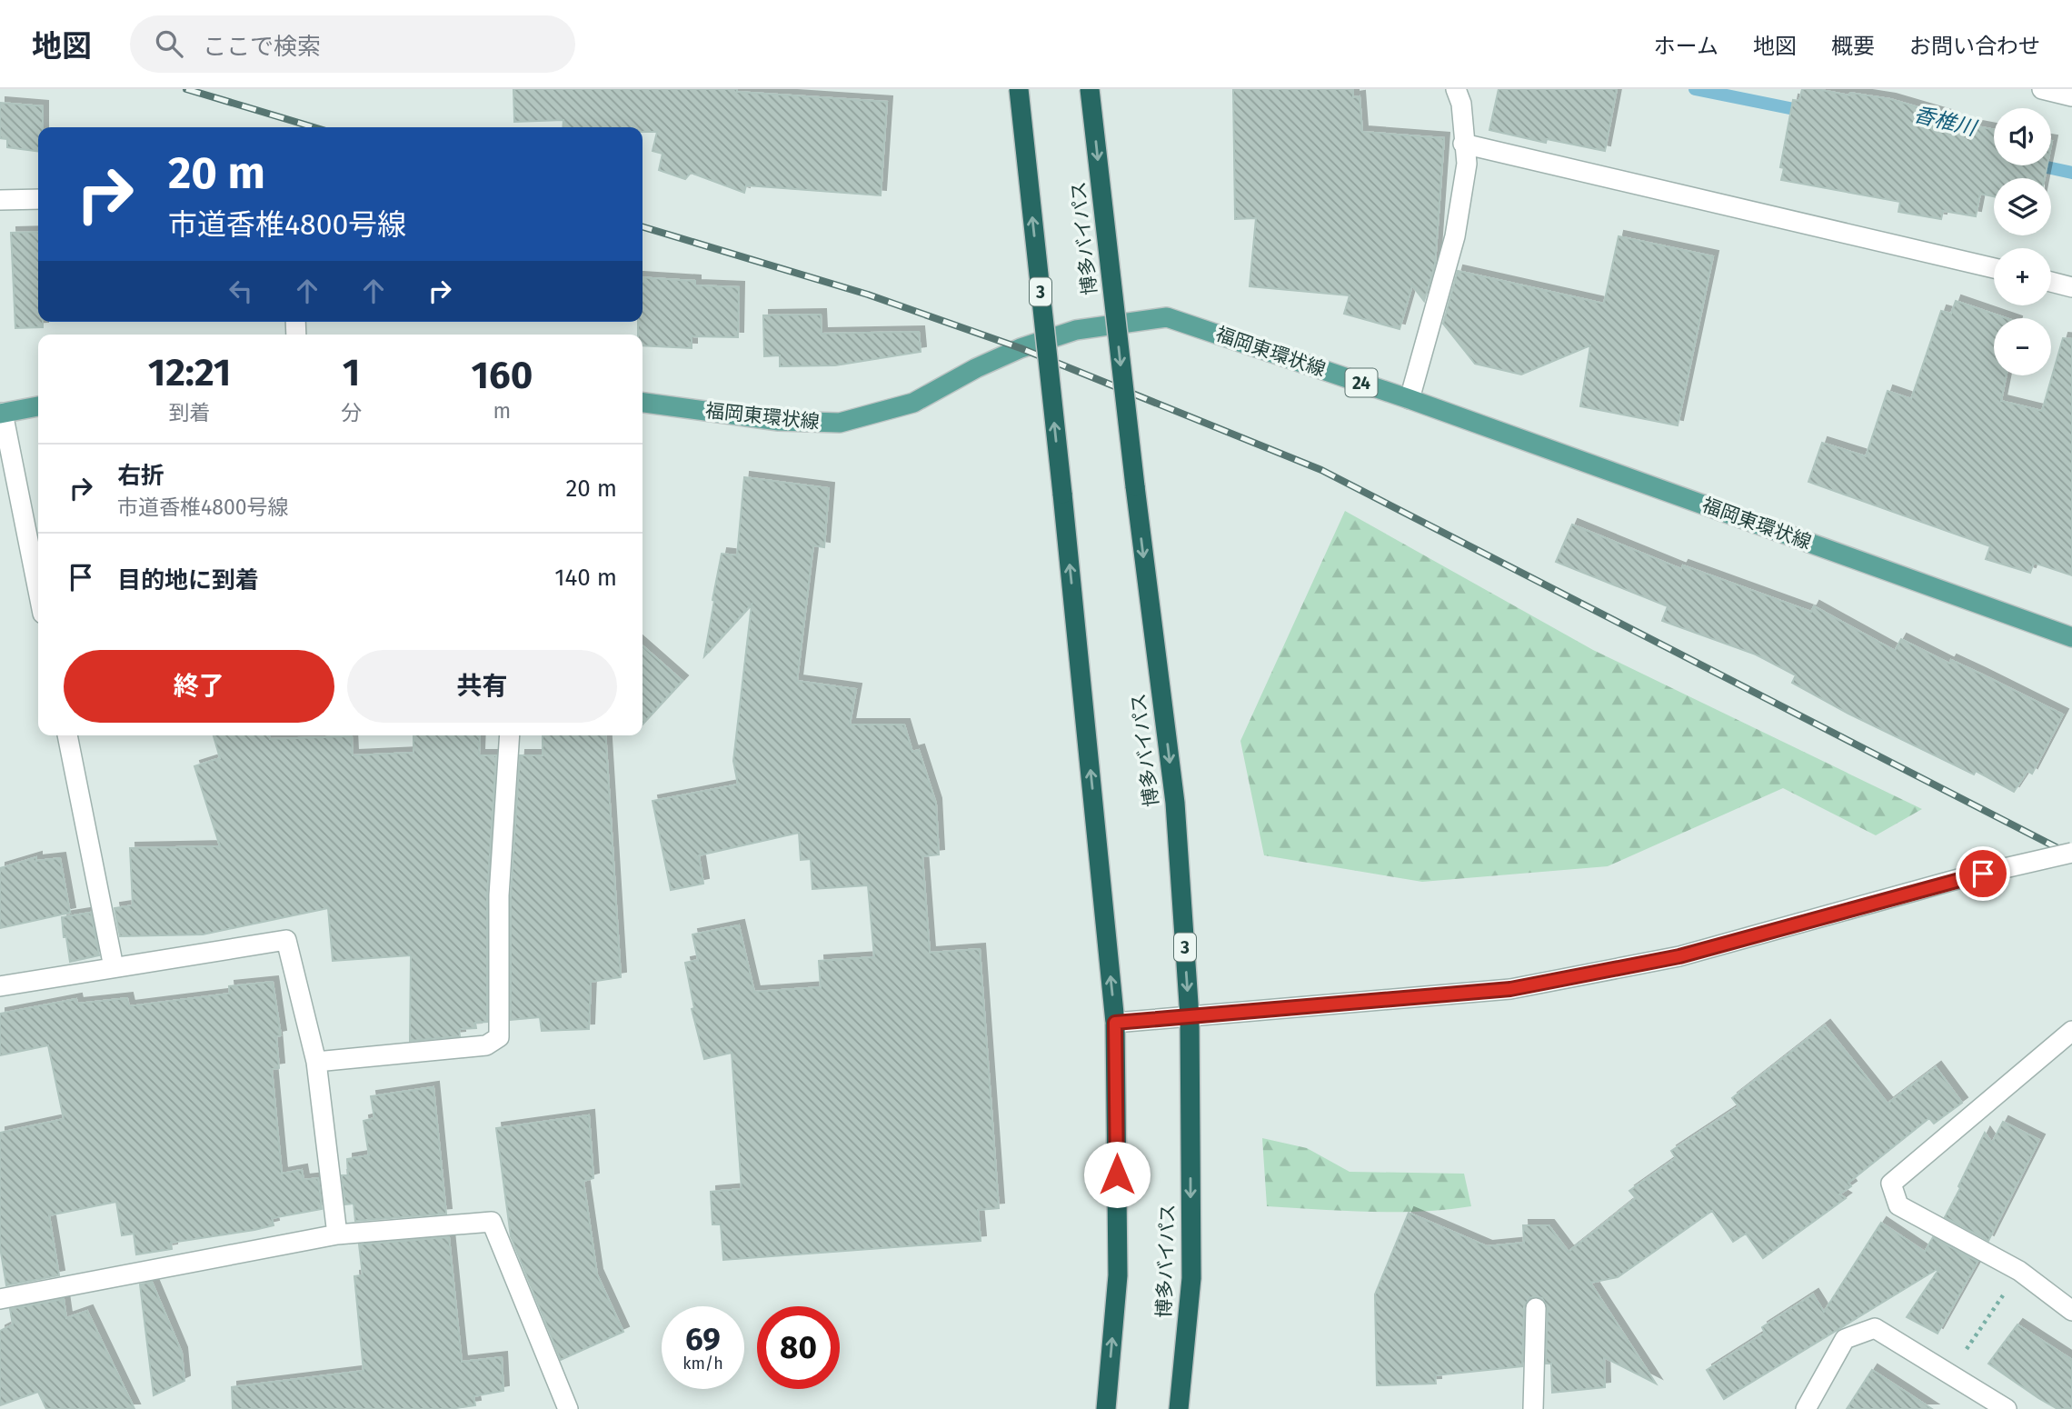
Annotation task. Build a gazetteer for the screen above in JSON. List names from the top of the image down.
{
  "streets": {
    "highway": ["博多バイパス", "3"],
    "main road": ["福岡東環状線", "24"]
  },
  "water": ["香椎川"],
  "page": {
    "header": "地図",
    "search": "ここで検索",
    "nav": [
      "ホーム",
      "地図",
      "概要",
      "お問い合わせ"
    ],
    "map_buttons": ["+", "−"],
    "turn": ["20 m", "市道香椎4800号線"],
    "eta": [
      "12:21",
      "到着",
      "1",
      "分",
      "160",
      "m"
    ],
    "list": [
      {
        "name": "右折",
        "note": "市道香椎4800号線",
        "value": "20 m"
      },
      {
        "name": "目的地に到着",
        "value": "140 m"
      }
    ],
    "buttons": ["終了", "共有"],
    "speed": "69 km/h",
    "limit": "80"
  }
}
